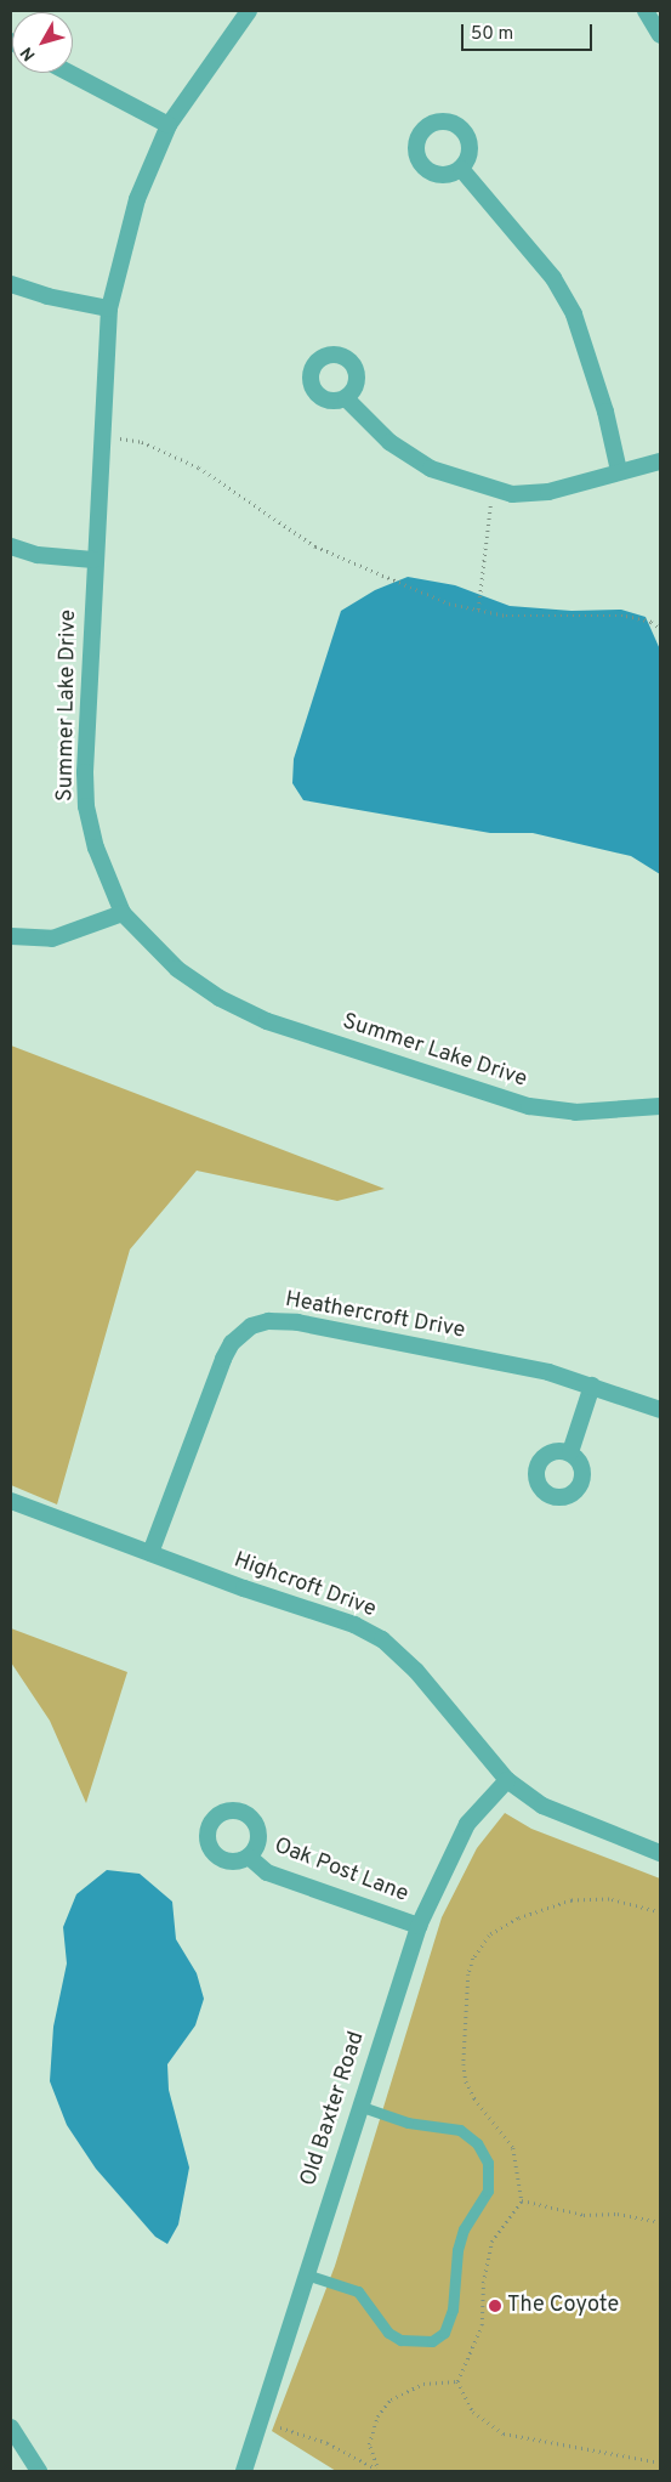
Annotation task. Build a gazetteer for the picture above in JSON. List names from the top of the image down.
{
  "streets": {
    "street": [
      "Summer Lake Drive",
      "Heathercroft Drive",
      "Highcroft Drive",
      "Oak Post Lane",
      "Old Baxter Road"
    ]
  },
  "crossings": [
    ["Heathercroft Drive", "Highcroft Drive"],
    ["Highcroft Drive", "Old Baxter Road"],
    ["Oak Post Lane", "Old Baxter Road"]
  ],
  "places": ["The Coyote"],
  "scale_bar": "50 m",
  "north": "bottom left"
}
